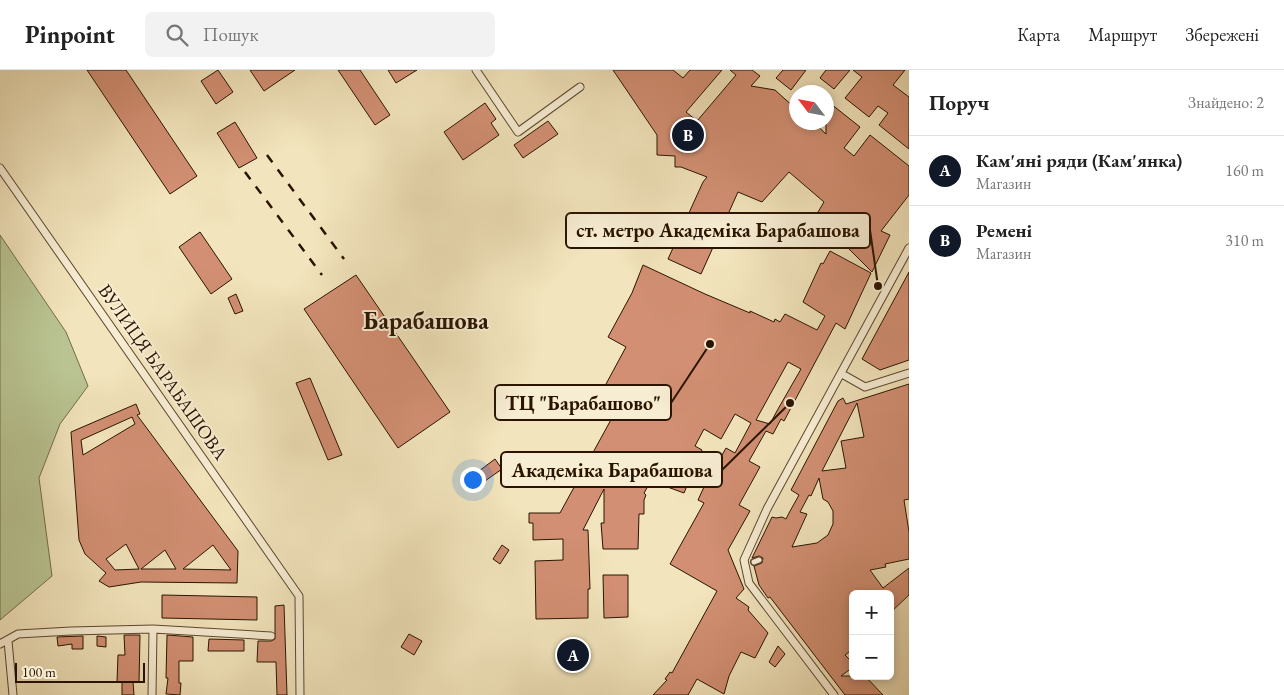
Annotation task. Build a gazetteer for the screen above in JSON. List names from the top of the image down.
{
  "streets": {
    "street": ["ВУЛИЦЯ БАРАБАШОВА"]
  },
  "districts": ["Барабашова"],
  "places": ["ст. метро Академіка Барабашова", "ТЦ \"Барабашово\"", "Академіка Барабашова"],
  "scale_bar": "100 m",
  "north": "top left",
  "page": {
    "header": "Pinpoint",
    "search": "Пошук",
    "nav": ["Карта", "Маршрут", "Збережені"],
    "heading": ["Поруч", "Знайдено: 2"],
    "pins": ["B", "A"],
    "list": [
      {
        "mark": "A",
        "name": "Кам'яні ряди (Кам'янка)",
        "note": "Магазин",
        "value": "160 m"
      },
      {
        "mark": "B",
        "name": "Ремені",
        "note": "Магазин",
        "value": "310 m"
      }
    ],
    "map_buttons": ["+", "−"],
    "scale": "100 m"
  }
}
